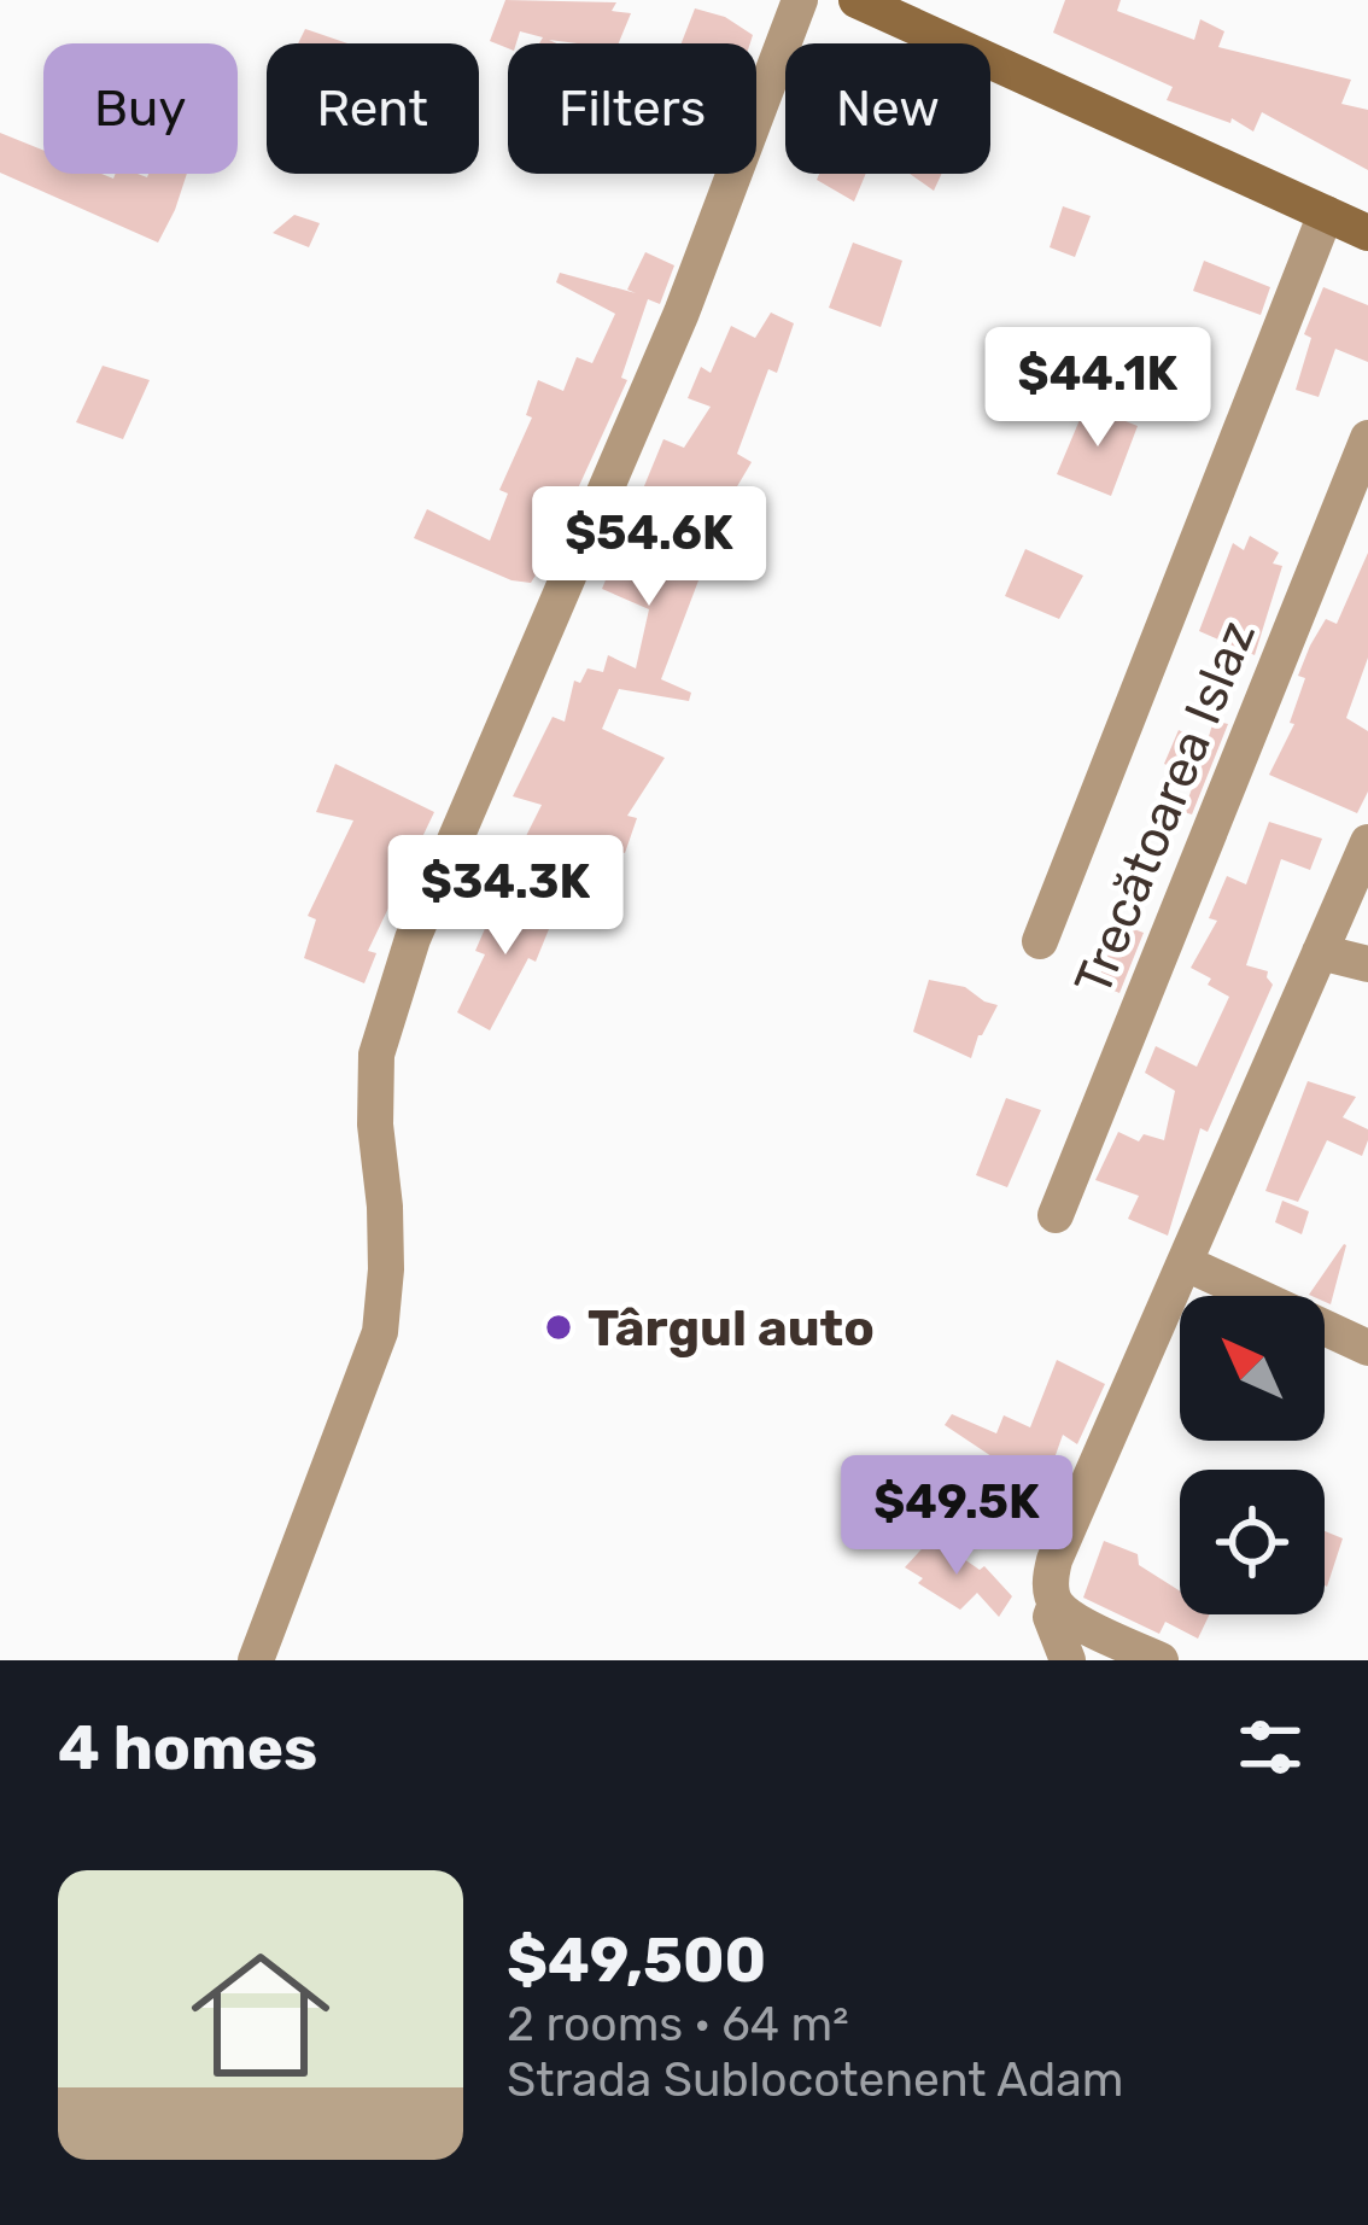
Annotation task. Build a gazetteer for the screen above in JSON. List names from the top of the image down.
{
  "streets": {
    "street": ["Trecătoarea Islaz"]
  },
  "places": ["Târgul auto"],
  "north": "top left",
  "page": {
    "chip": [
      "Buy",
      "Rent",
      "Filters",
      "New"
    ],
    "price": [
      "$44.1K",
      "$54.6K",
      "$34.3K",
      "$49.5K"
    ],
    "heading": "4 homes",
    "list": [
      {
        "name": "$49,500",
        "note": "2 rooms · 64 m² · Strada Sublocotenent Adam"
      }
    ]
  }
}
